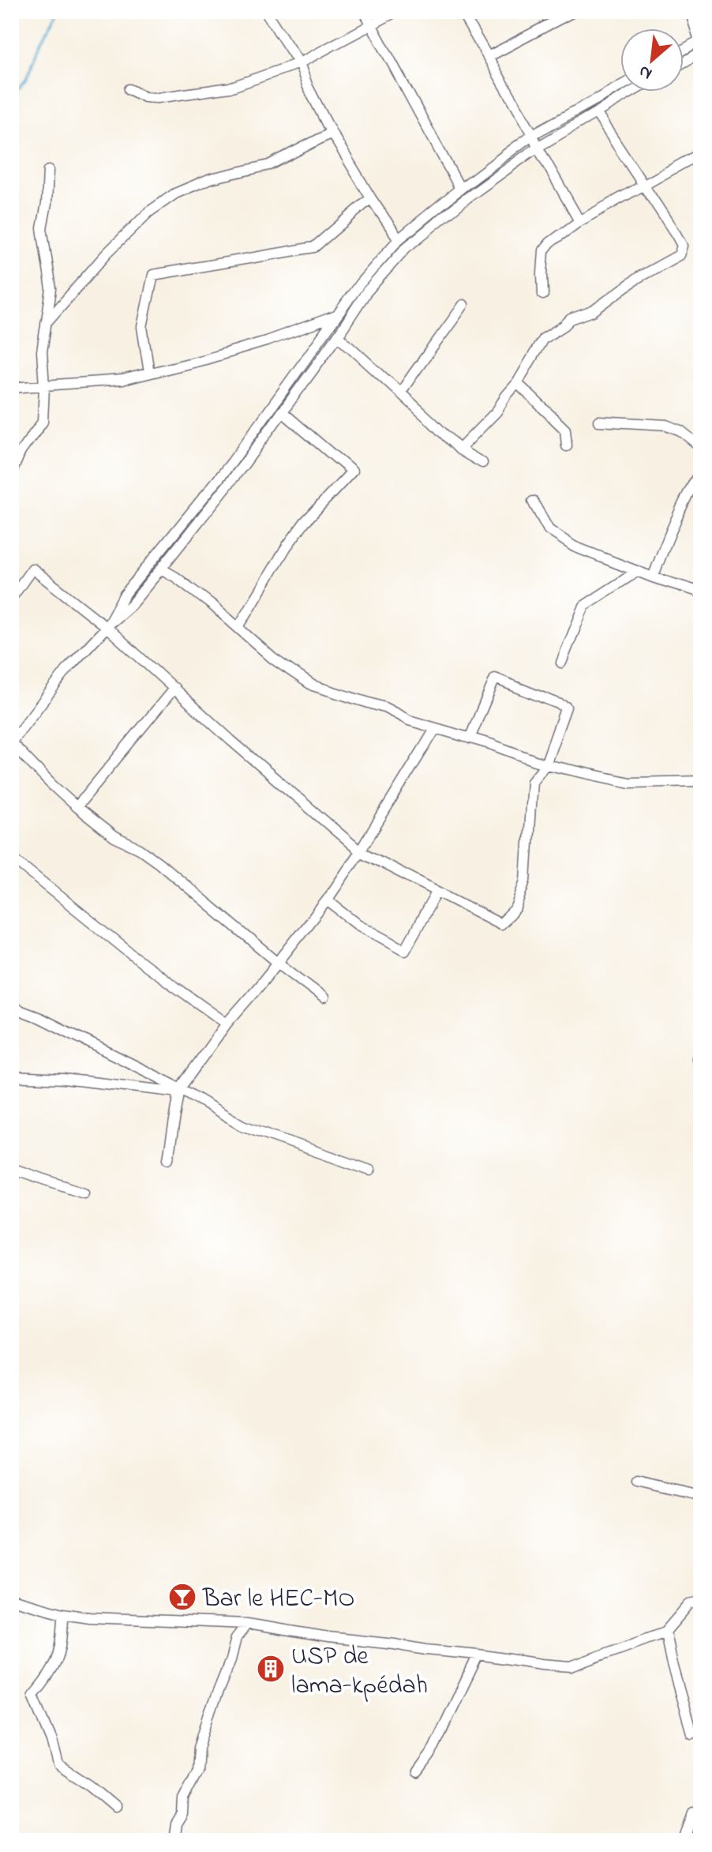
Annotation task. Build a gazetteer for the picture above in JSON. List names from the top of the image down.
{
  "places": {
    "bar": ["Bar le HEC-MO"],
    "building": ["USP de lama-kpédah"]
  },
  "north": "bottom left"
}
